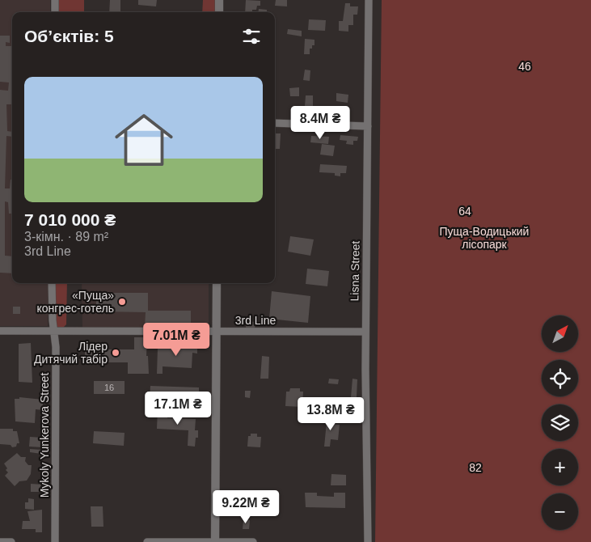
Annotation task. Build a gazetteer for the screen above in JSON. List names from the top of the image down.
{
  "streets": {
    "street": ["Lisna Street", "3rd Line", "Mykoly Yunkerova Street"]
  },
  "crossings": [
    ["Lisna Street", "3rd Line"],
    ["3rd Line", "Mykoly Yunkerova Street"]
  ],
  "parks": [
    "46",
    "64",
    "Пуща-Водицький лісопарк",
    "82"
  ],
  "places": ["«Пуща» конгрес-готель", "Лідер Дитячий табір"],
  "house_numbers": ["16"],
  "north": "top right",
  "page": {
    "heading": "Об’єктів: 5",
    "list": [
      {
        "name": "7 010 000 ₴",
        "note": "3-кімн. · 89 m² · 3rd Line"
      }
    ],
    "price": [
      "8.4M ₴",
      "7.01M ₴",
      "17.1M ₴",
      "13.8M ₴",
      "9.22M ₴"
    ],
    "map_buttons": ["+", "−"]
  }
}
